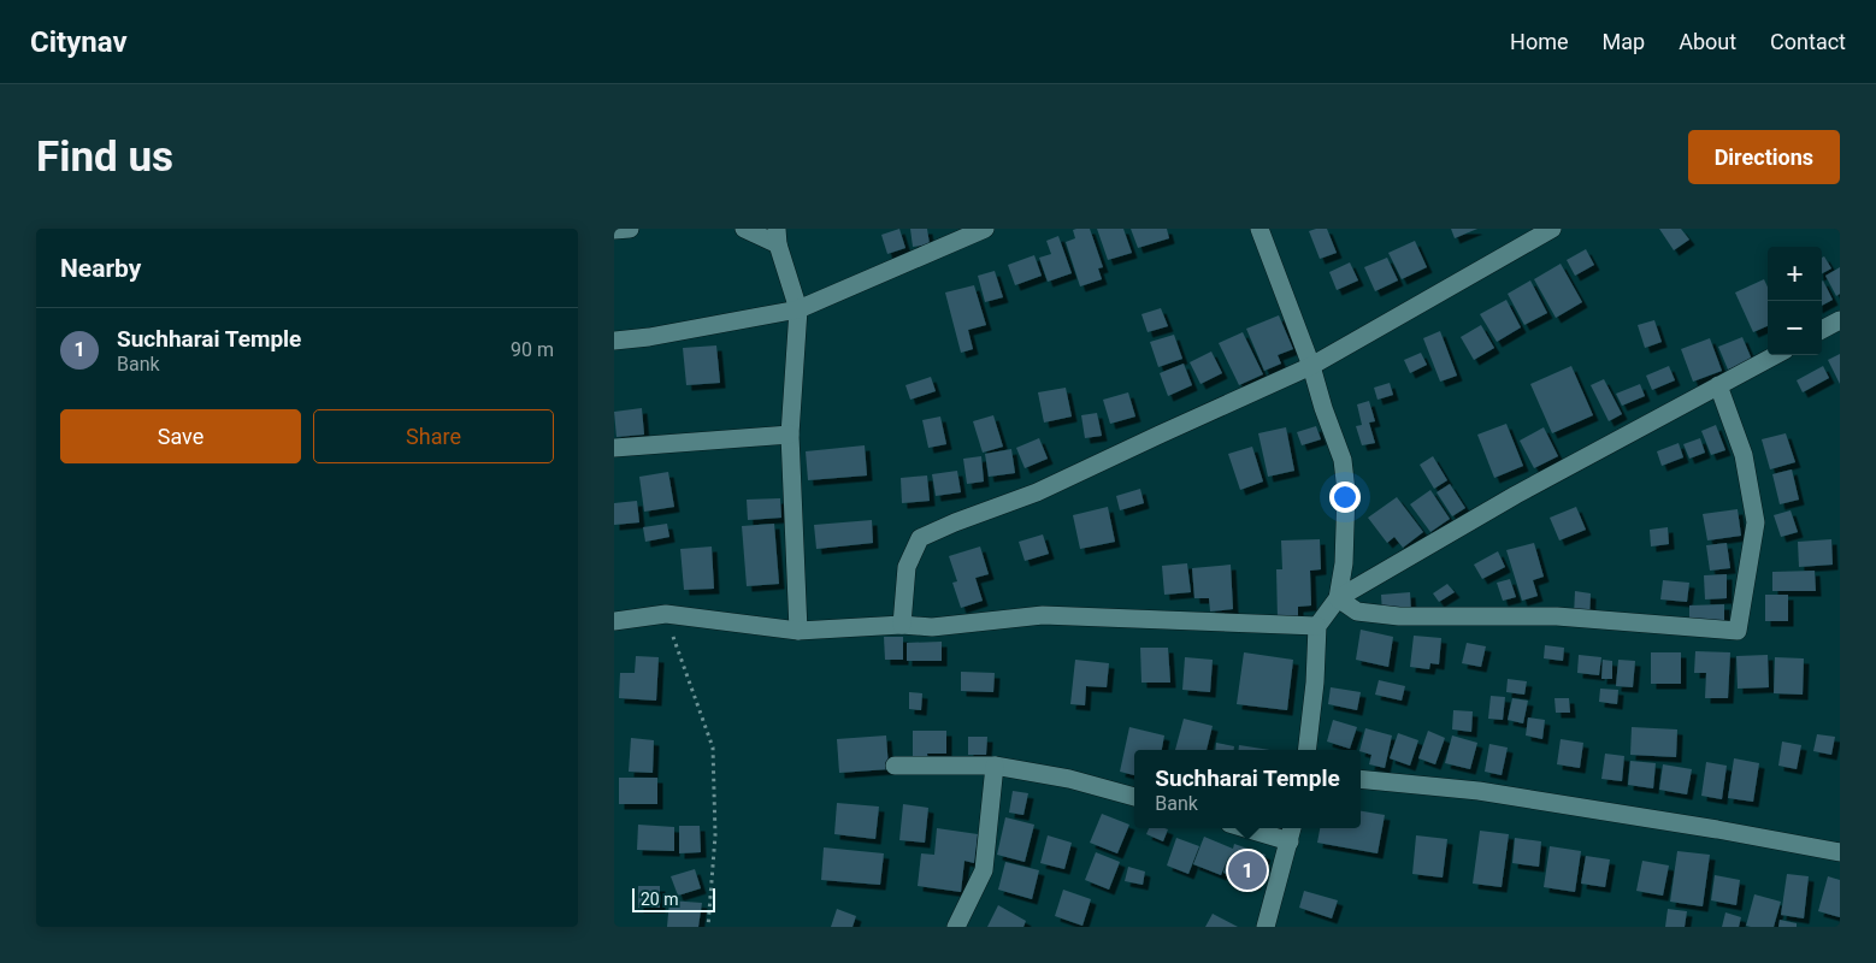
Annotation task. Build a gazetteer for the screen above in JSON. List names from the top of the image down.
{
  "scale_bar": "20 m",
  "page": {
    "header": "Citynav",
    "nav": [
      "Home",
      "Map",
      "About",
      "Contact"
    ],
    "buttons": [
      "Directions",
      ["Save", "Share"]
    ],
    "title": "Find us",
    "heading": "Nearby",
    "map_buttons": ["+", "−"],
    "list": [
      {
        "mark": "1",
        "name": "Suchharai Temple",
        "note": "Bank",
        "value": "90 m"
      }
    ],
    "popup": ["Suchharai Temple", "Bank"],
    "pins": "1",
    "scale": "20 m"
  }
}
